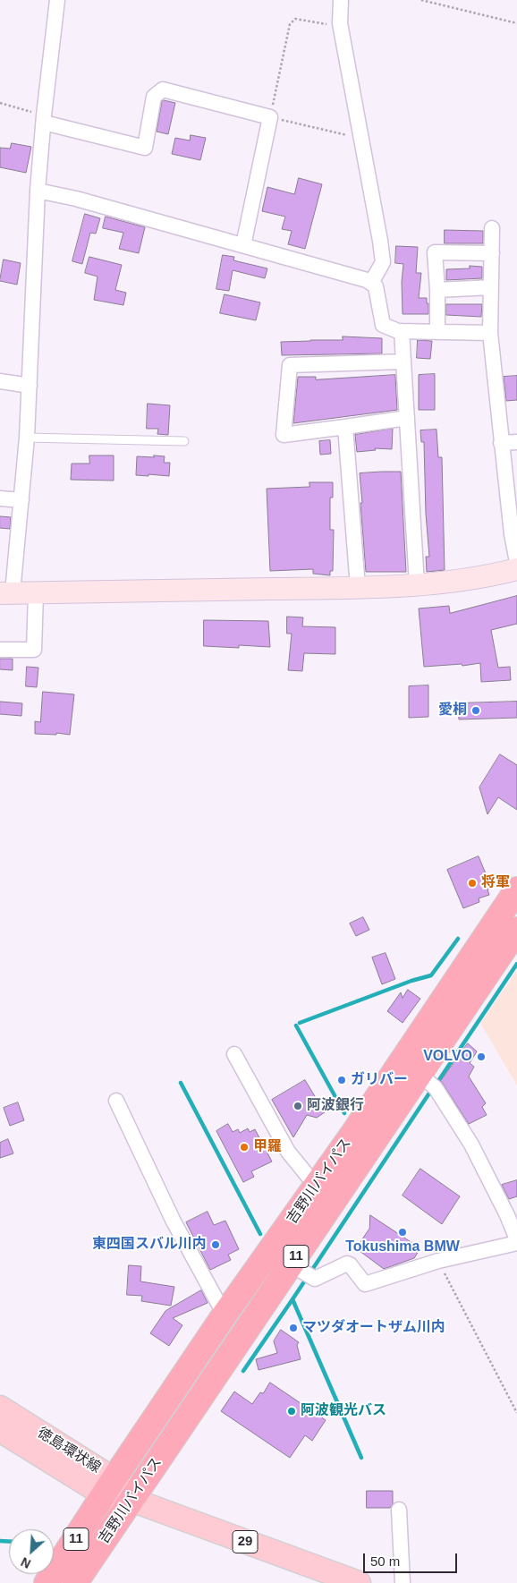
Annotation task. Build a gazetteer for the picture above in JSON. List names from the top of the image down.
{
  "streets": {
    "highway": ["吉野川バイパス", "11"],
    "main road": ["徳島環状線", "29"]
  },
  "crossings": [
    ["吉野川バイパス", "徳島環状線"]
  ],
  "places": [
    "愛桐",
    "将軍",
    "VOLVO",
    "ガリバー",
    "阿波銀行",
    "甲羅",
    "Tokushima BMW",
    "東四国スバル川内",
    "マツダオートザム川内",
    "阿波観光バス"
  ],
  "scale_bar": "50 m",
  "north": "bottom left"
}
